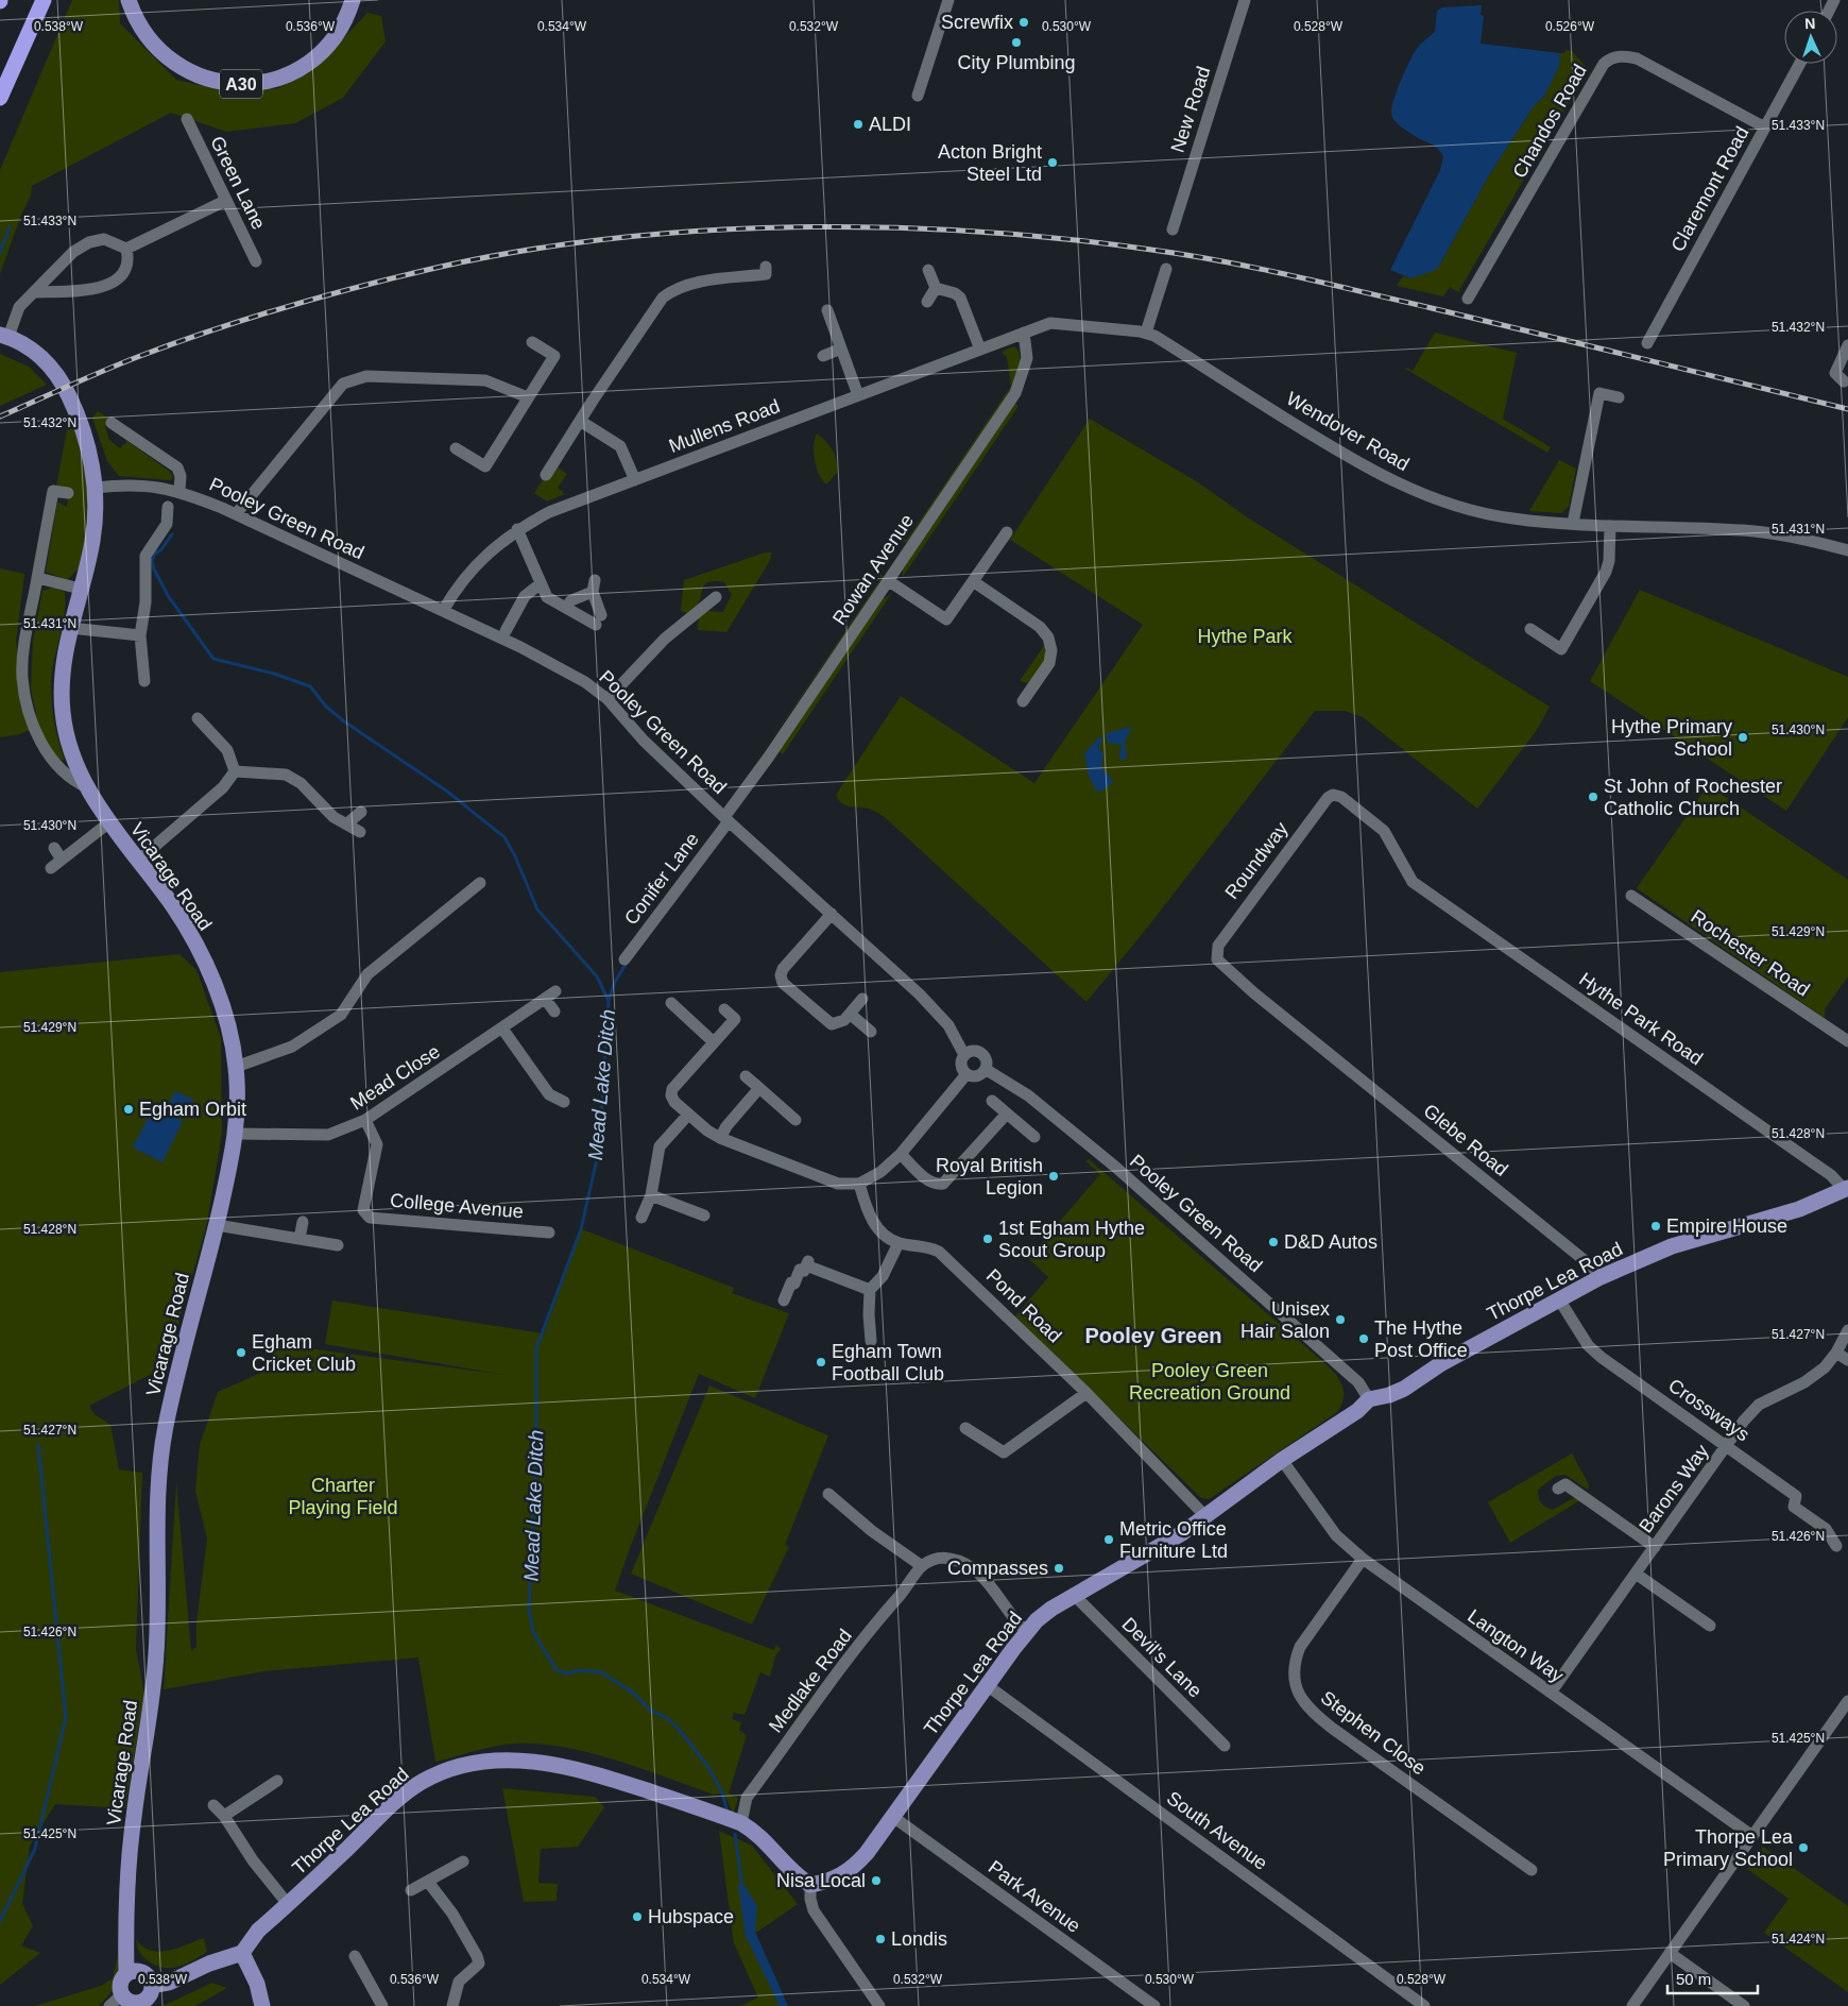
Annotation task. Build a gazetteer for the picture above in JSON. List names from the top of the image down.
{
  "streets": {
    "main road": ["A30", "Vicarage Road", "Thorpe Lea Road"],
    "street": [
      "New Road",
      "Chandos Road",
      "Green Lane",
      "Claremont Road",
      "Mullens Road",
      "Wendover Road",
      "Pooley Green Road",
      "Rowan Avenue",
      "Roundway",
      "Conifer Lane",
      "Rochester Road",
      "Hythe Park Road",
      "Mead Close",
      "Glebe Road",
      "College Avenue",
      "Pond Road",
      "Crossways",
      "Barons Way",
      "Langton Way",
      "Devil's Lane",
      "Medlake Road",
      "Stephen Close",
      "South Avenue",
      "Park Avenue"
    ]
  },
  "crossings": [
    ["Chandos Road", "Claremont Road"],
    ["Mullens Road", "Wendover Road"],
    ["Mullens Road", "Pooley Green Road"],
    ["Mullens Road", "Rowan Avenue"],
    ["Pooley Green Road", "Rowan Avenue"],
    ["Pooley Green Road", "Vicarage Road"],
    ["Pooley Green Road", "Conifer Lane"],
    ["Pooley Green Road", "Thorpe Lea Road"],
    ["Rowan Avenue", "Conifer Lane"],
    ["Roundway", "Hythe Park Road"],
    ["Roundway", "Glebe Road"],
    ["Vicarage Road", "Mead Close"],
    ["Hythe Park Road", "Thorpe Lea Road"],
    ["Mead Close", "College Avenue"],
    ["Glebe Road", "Thorpe Lea Road"],
    ["Thorpe Lea Road", "Pond Road"],
    ["Thorpe Lea Road", "Crossways"],
    ["Thorpe Lea Road", "Langton Way"],
    ["Thorpe Lea Road", "Devil's Lane"],
    ["Thorpe Lea Road", "Medlake Road"],
    ["Thorpe Lea Road", "South Avenue"],
    ["Thorpe Lea Road", "Park Avenue"],
    ["Crossways", "Barons Way"],
    ["Barons Way", "Langton Way"],
    ["Langton Way", "Stephen Close"]
  ],
  "districts": ["Pooley Green"],
  "water": ["Mead Lake Ditch"],
  "parks": ["Hythe Park", "Pooley Green Recreation Ground", "Charter Playing Field"],
  "places": [
    "Screwfix",
    "City Plumbing",
    "ALDI",
    "Acton Bright Steel Ltd",
    "Hythe Primary School",
    "St John of Rochester Catholic Church",
    "Egham Orbit",
    "Royal British Legion",
    "Empire House",
    "1st Egham Hythe Scout Group",
    "D&D Autos",
    "Unisex Hair Salon",
    "The Hythe Post Office",
    "Egham Cricket Club",
    "Egham Town Football Club",
    "Metric Office Furniture Ltd",
    "Compasses",
    "Thorpe Lea Primary School",
    "Nisa Local",
    "Hubspace",
    "Londis"
  ],
  "scale_bar": "50 m",
  "north": "top",
  "coordinates": [
    "0.538°W",
    "0.536°W",
    "0.534°W",
    "0.532°W",
    "0.530°W",
    "0.528°W",
    "0.526°W",
    "51.433°N",
    "51.432°N",
    "51.431°N",
    "51.430°N",
    "51.429°N",
    "51.428°N",
    "51.427°N",
    "51.426°N",
    "51.425°N",
    "51.424°N"
  ]
}
